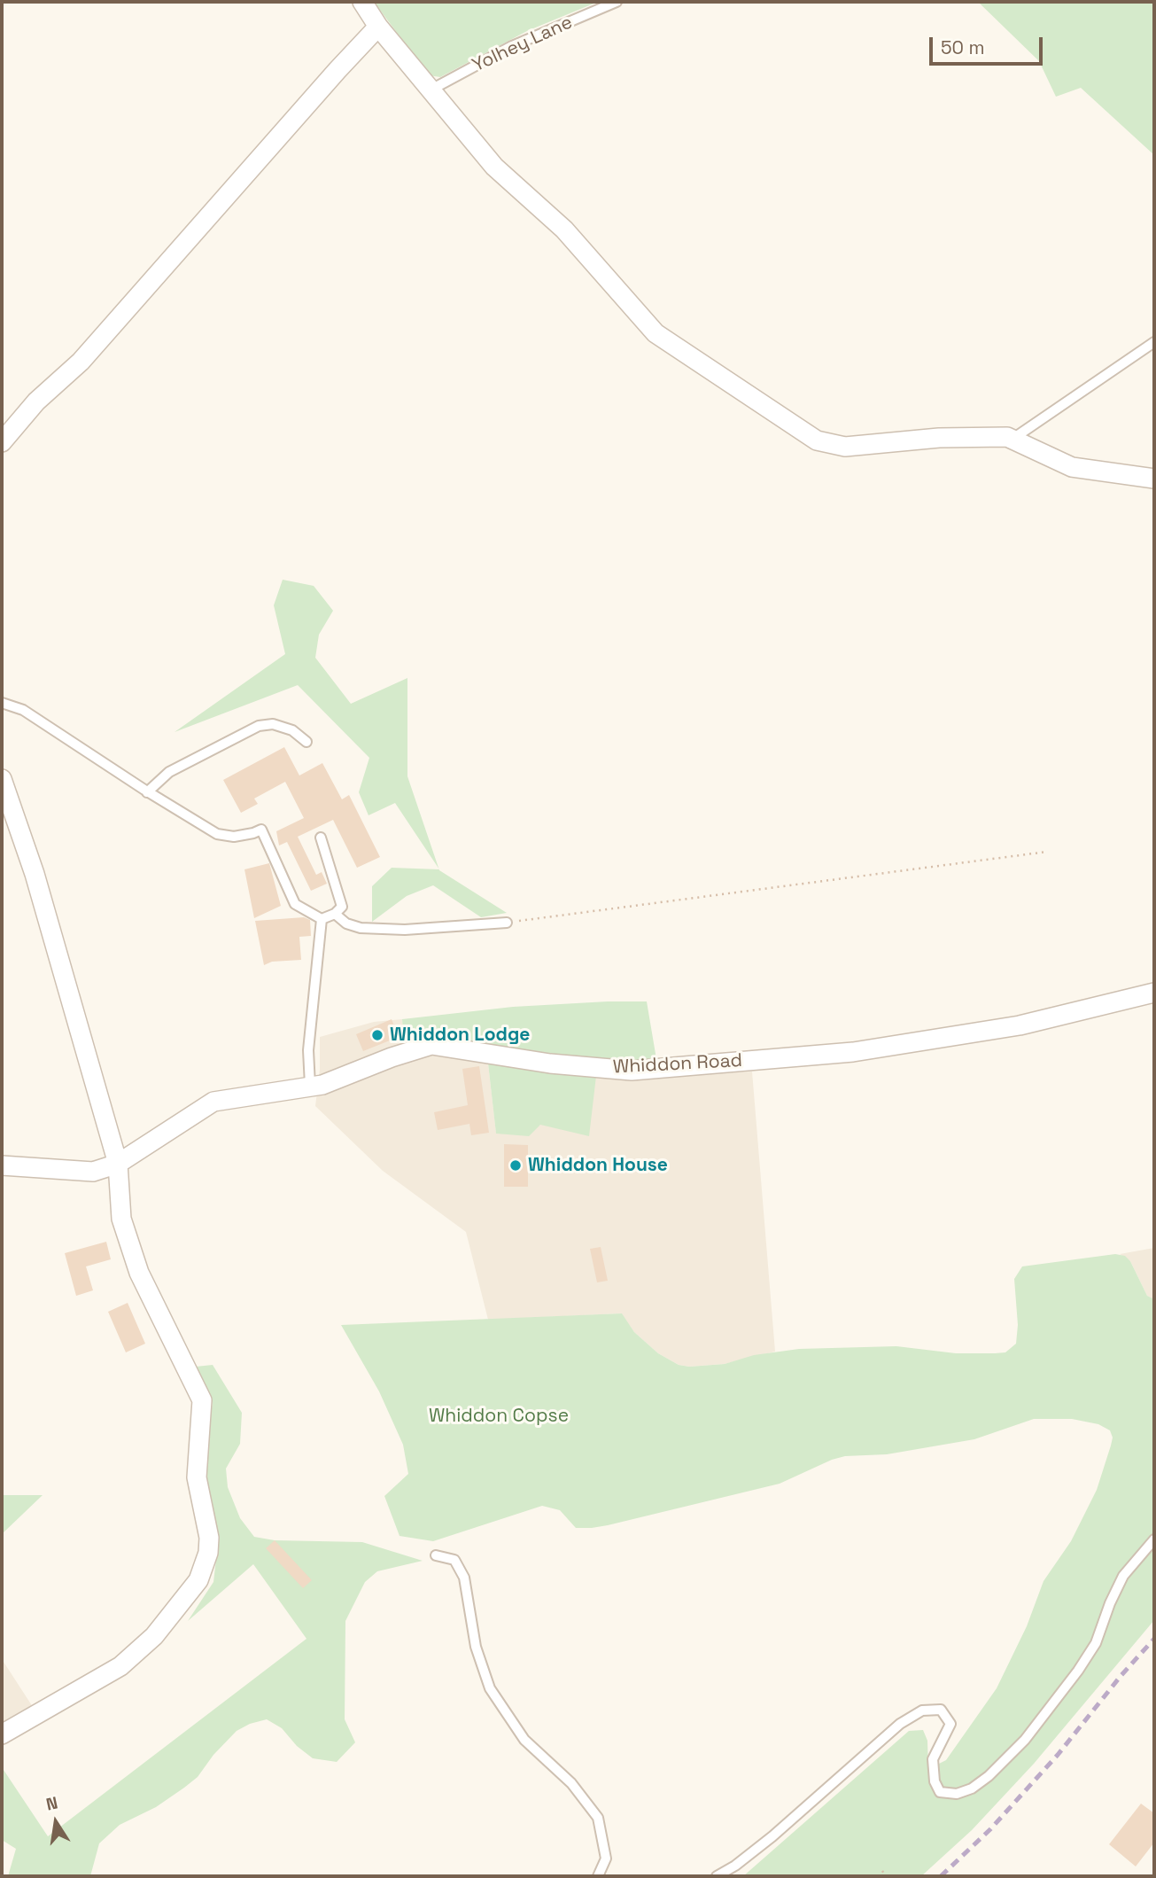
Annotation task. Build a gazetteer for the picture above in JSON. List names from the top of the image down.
{
  "streets": {
    "street": ["Whiddon Road"],
    "lane": ["Yolhey Lane"]
  },
  "parks": ["Whiddon Copse"],
  "places": ["Whiddon Lodge", "Whiddon House"],
  "scale_bar": "50 m",
  "north": "top"
}
